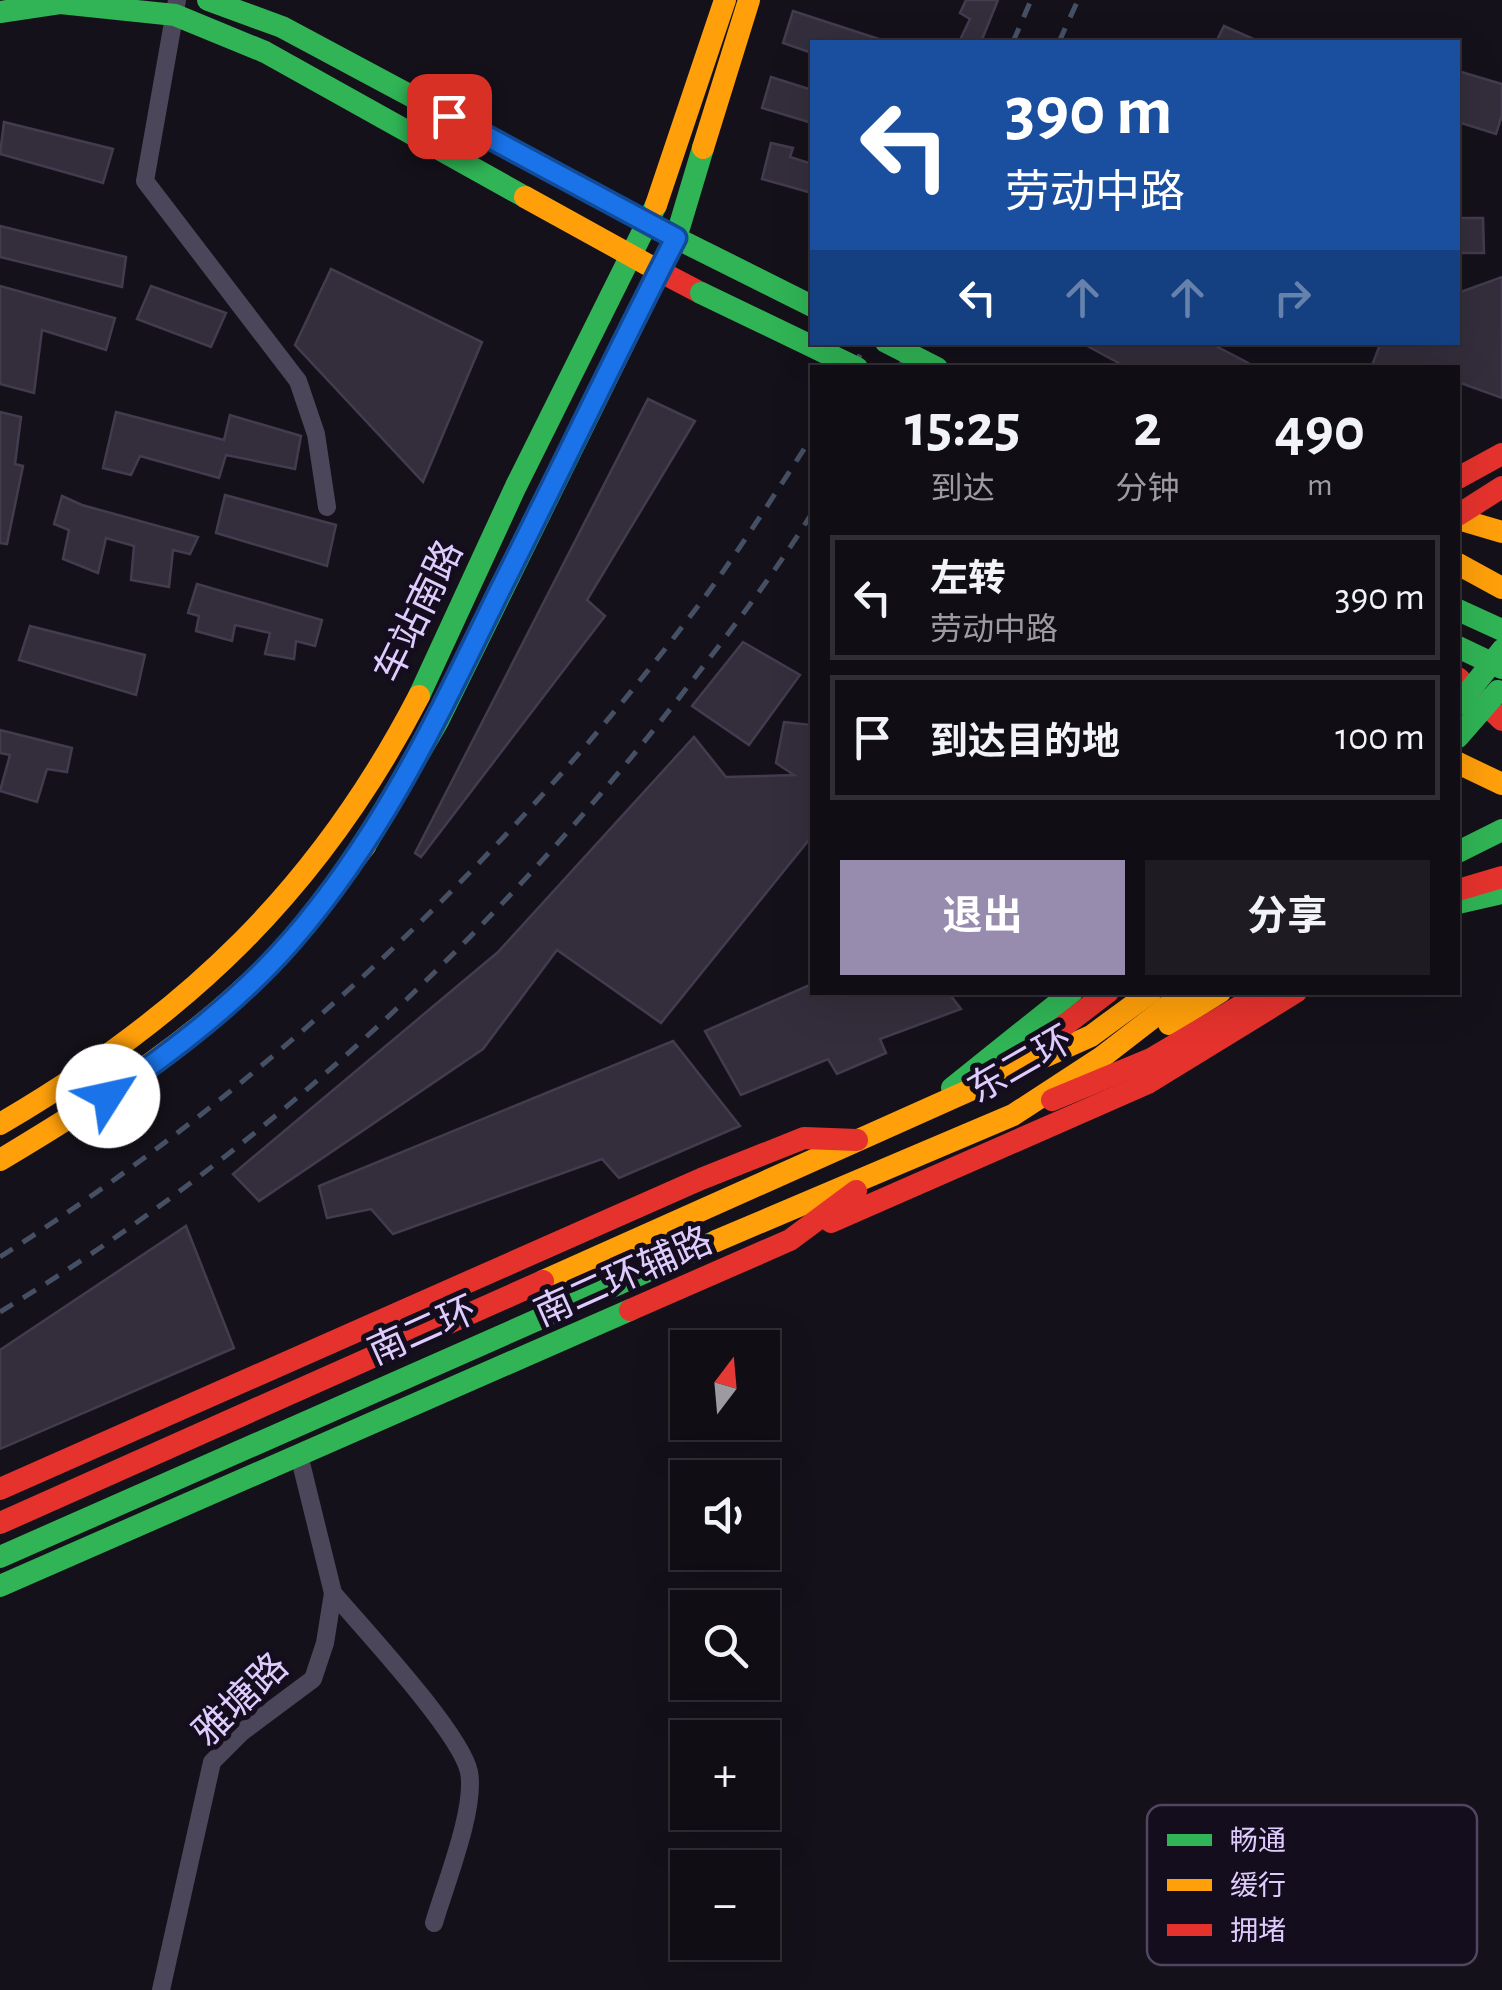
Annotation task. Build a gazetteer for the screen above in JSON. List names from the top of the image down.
{
  "streets": {
    "main road": [
      "车站南路",
      "东二环",
      "南二环辅路",
      "南二环"
    ],
    "street": ["雅塘路"]
  },
  "crossings": [
    ["东二环", "南二环辅路"],
    ["东二环", "南二环"],
    ["南二环辅路", "南二环"],
    ["南二环辅路", "雅塘路"]
  ],
  "legend": ["畅通", "缓行", "拥堵"],
  "north": "top",
  "page": {
    "turn": ["390 m", "劳动中路"],
    "eta": [
      "15:25",
      "到达",
      "2",
      "分钟",
      "490",
      "m"
    ],
    "list": [
      {
        "name": "左转",
        "note": "劳动中路",
        "value": "390 m"
      },
      {
        "name": "到达目的地",
        "value": "100 m"
      }
    ],
    "buttons": ["退出", "分享"],
    "map_buttons": ["+", "−"]
  }
}
